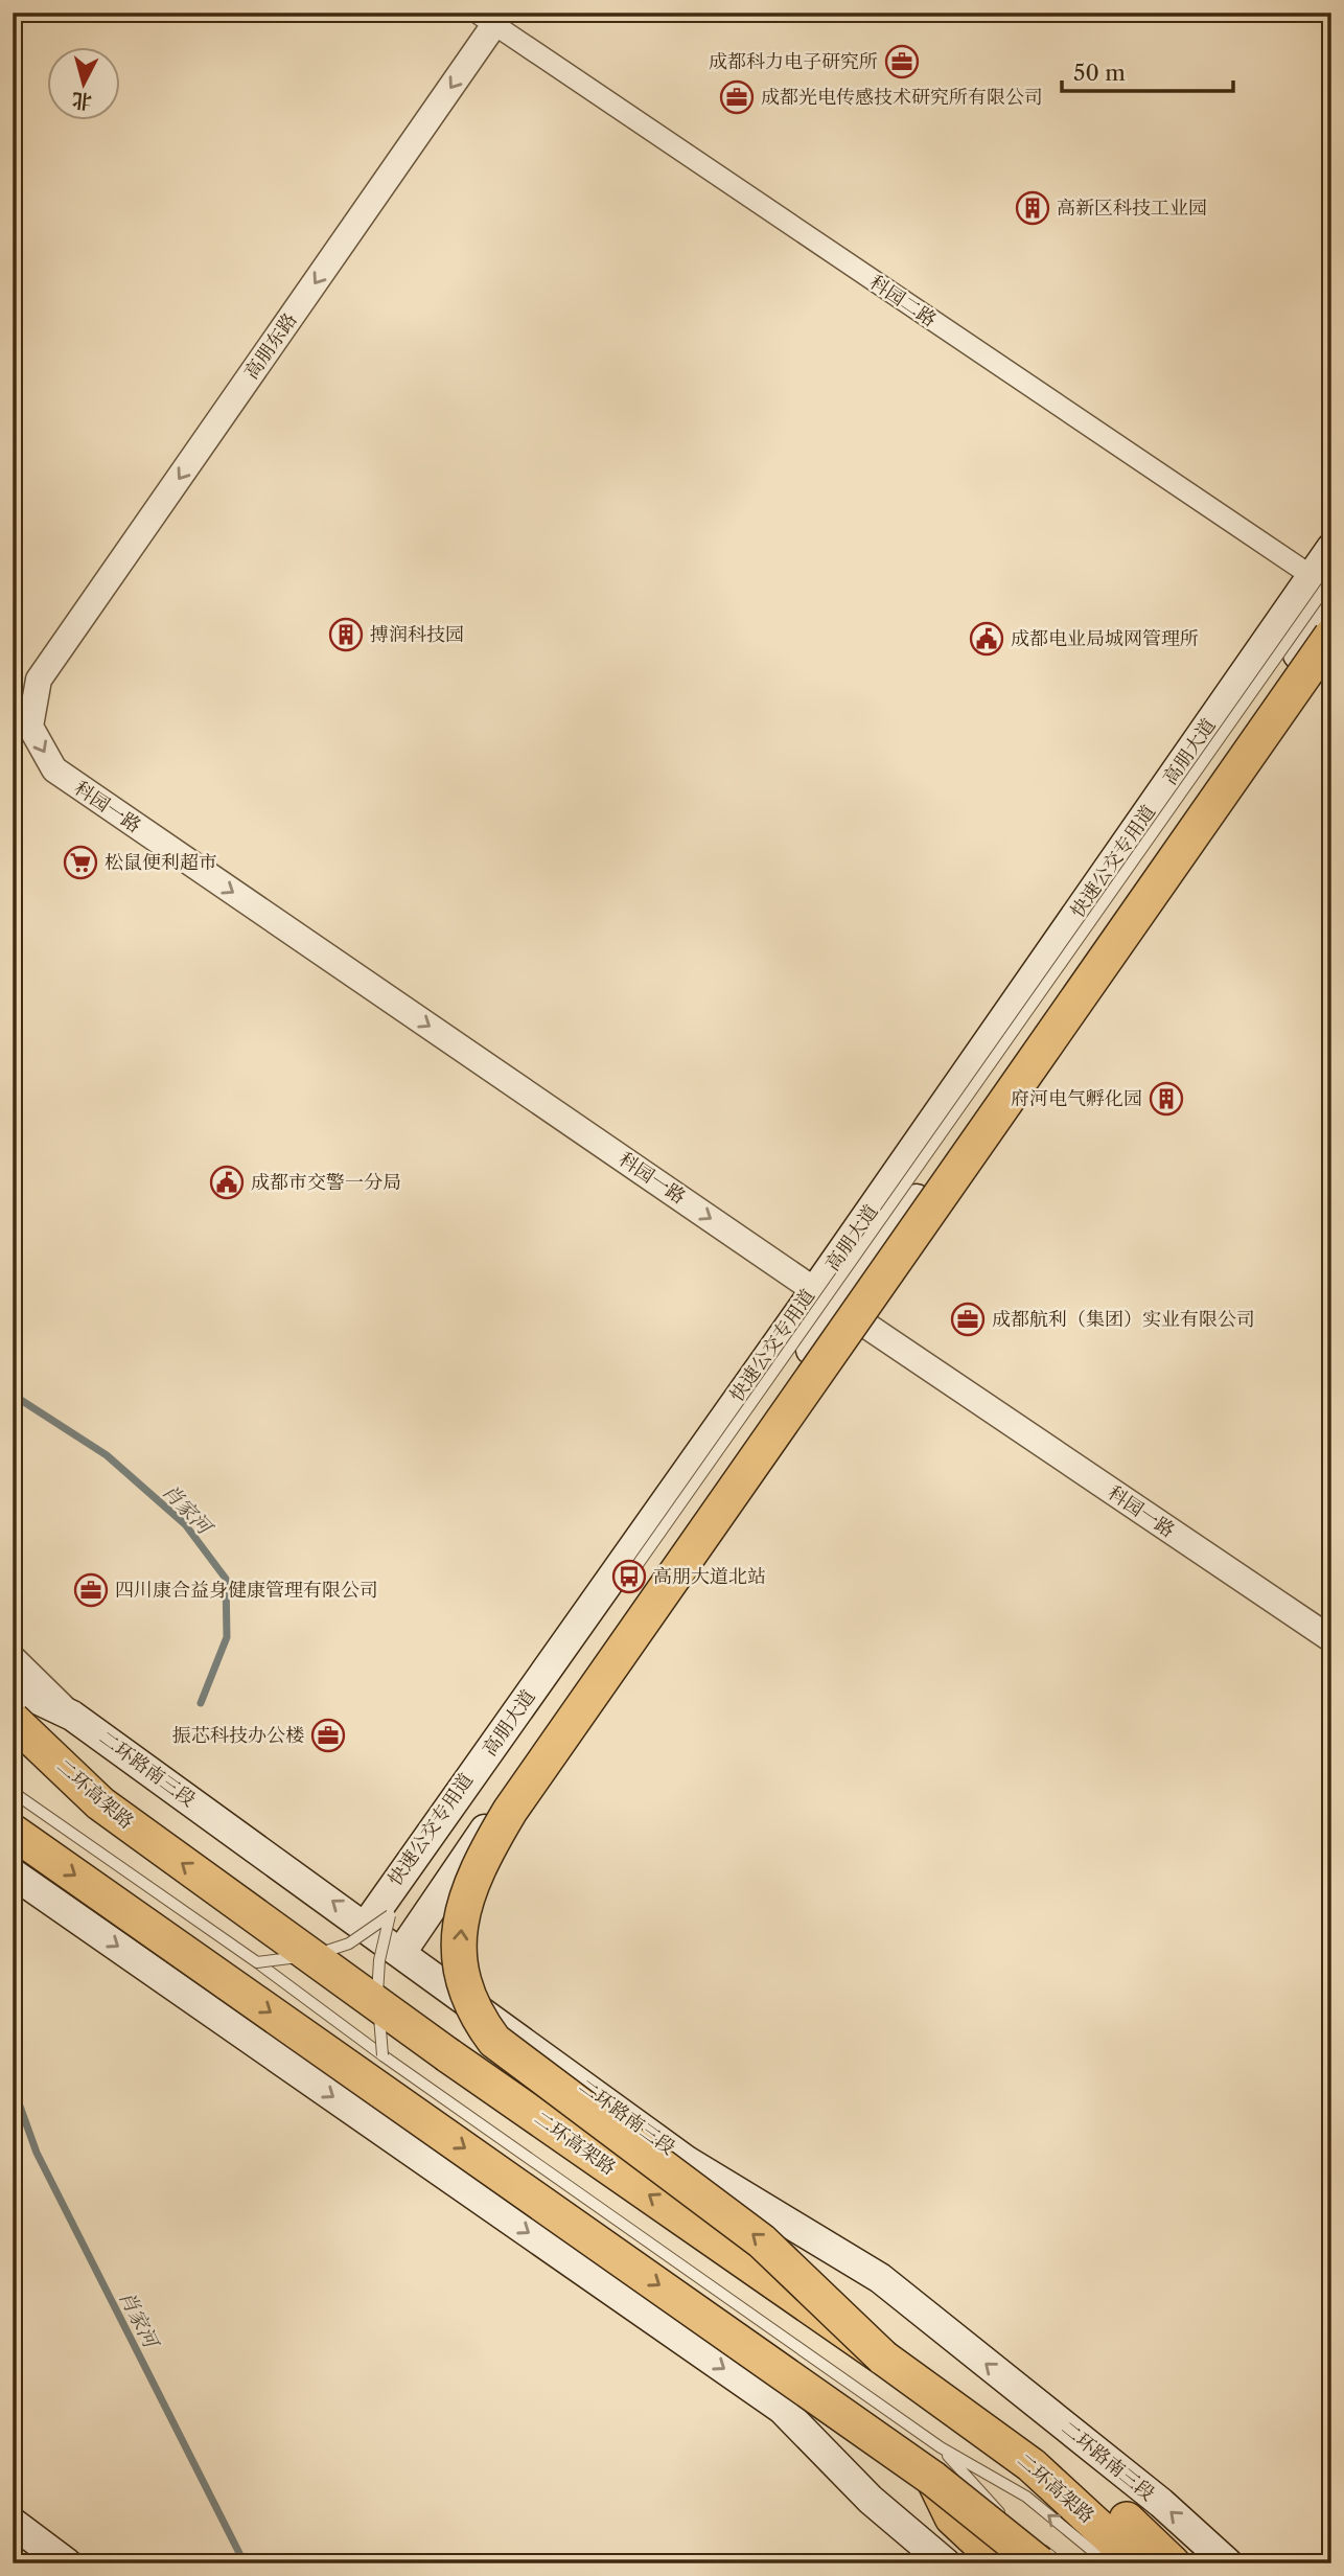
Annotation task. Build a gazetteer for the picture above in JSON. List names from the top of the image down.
{
  "streets": {
    "highway": ["二环高架路"],
    "main road": ["高朋大道", "二环路南三段"],
    "street": ["科园二路", "高朋东路", "科园一路"],
    "lane": ["快速公交专用道"]
  },
  "crossings": [
    ["科园二路", "高朋东路"],
    ["科园二路", "高朋大道"],
    ["科园二路", "快速公交专用道"],
    ["高朋东路", "科园一路"],
    ["高朋大道", "科园一路"],
    ["高朋大道", "快速公交专用道"],
    ["高朋大道", "二环路南三段"],
    ["快速公交专用道", "二环路南三段"]
  ],
  "one_way": ["高朋东路", "科园一路"],
  "water": ["肖家河"],
  "places": {
    "office": [
      "成都科力电子研究所",
      "成都光电传感技术研究所有限公司",
      "成都航利（集团）实业有限公司",
      "四川康合益身健康管理有限公司",
      "振芯科技办公楼"
    ],
    "building": ["高新区科技工业园", "搏润科技园", "府河电气孵化园"],
    "public building": ["成都电业局城网管理所", "成都市交警一分局"],
    "supermarket": ["松鼠便利超市"],
    "bus stop": ["高朋大道北站"]
  },
  "scale_bar": "50 m",
  "north": "bottom"
}
